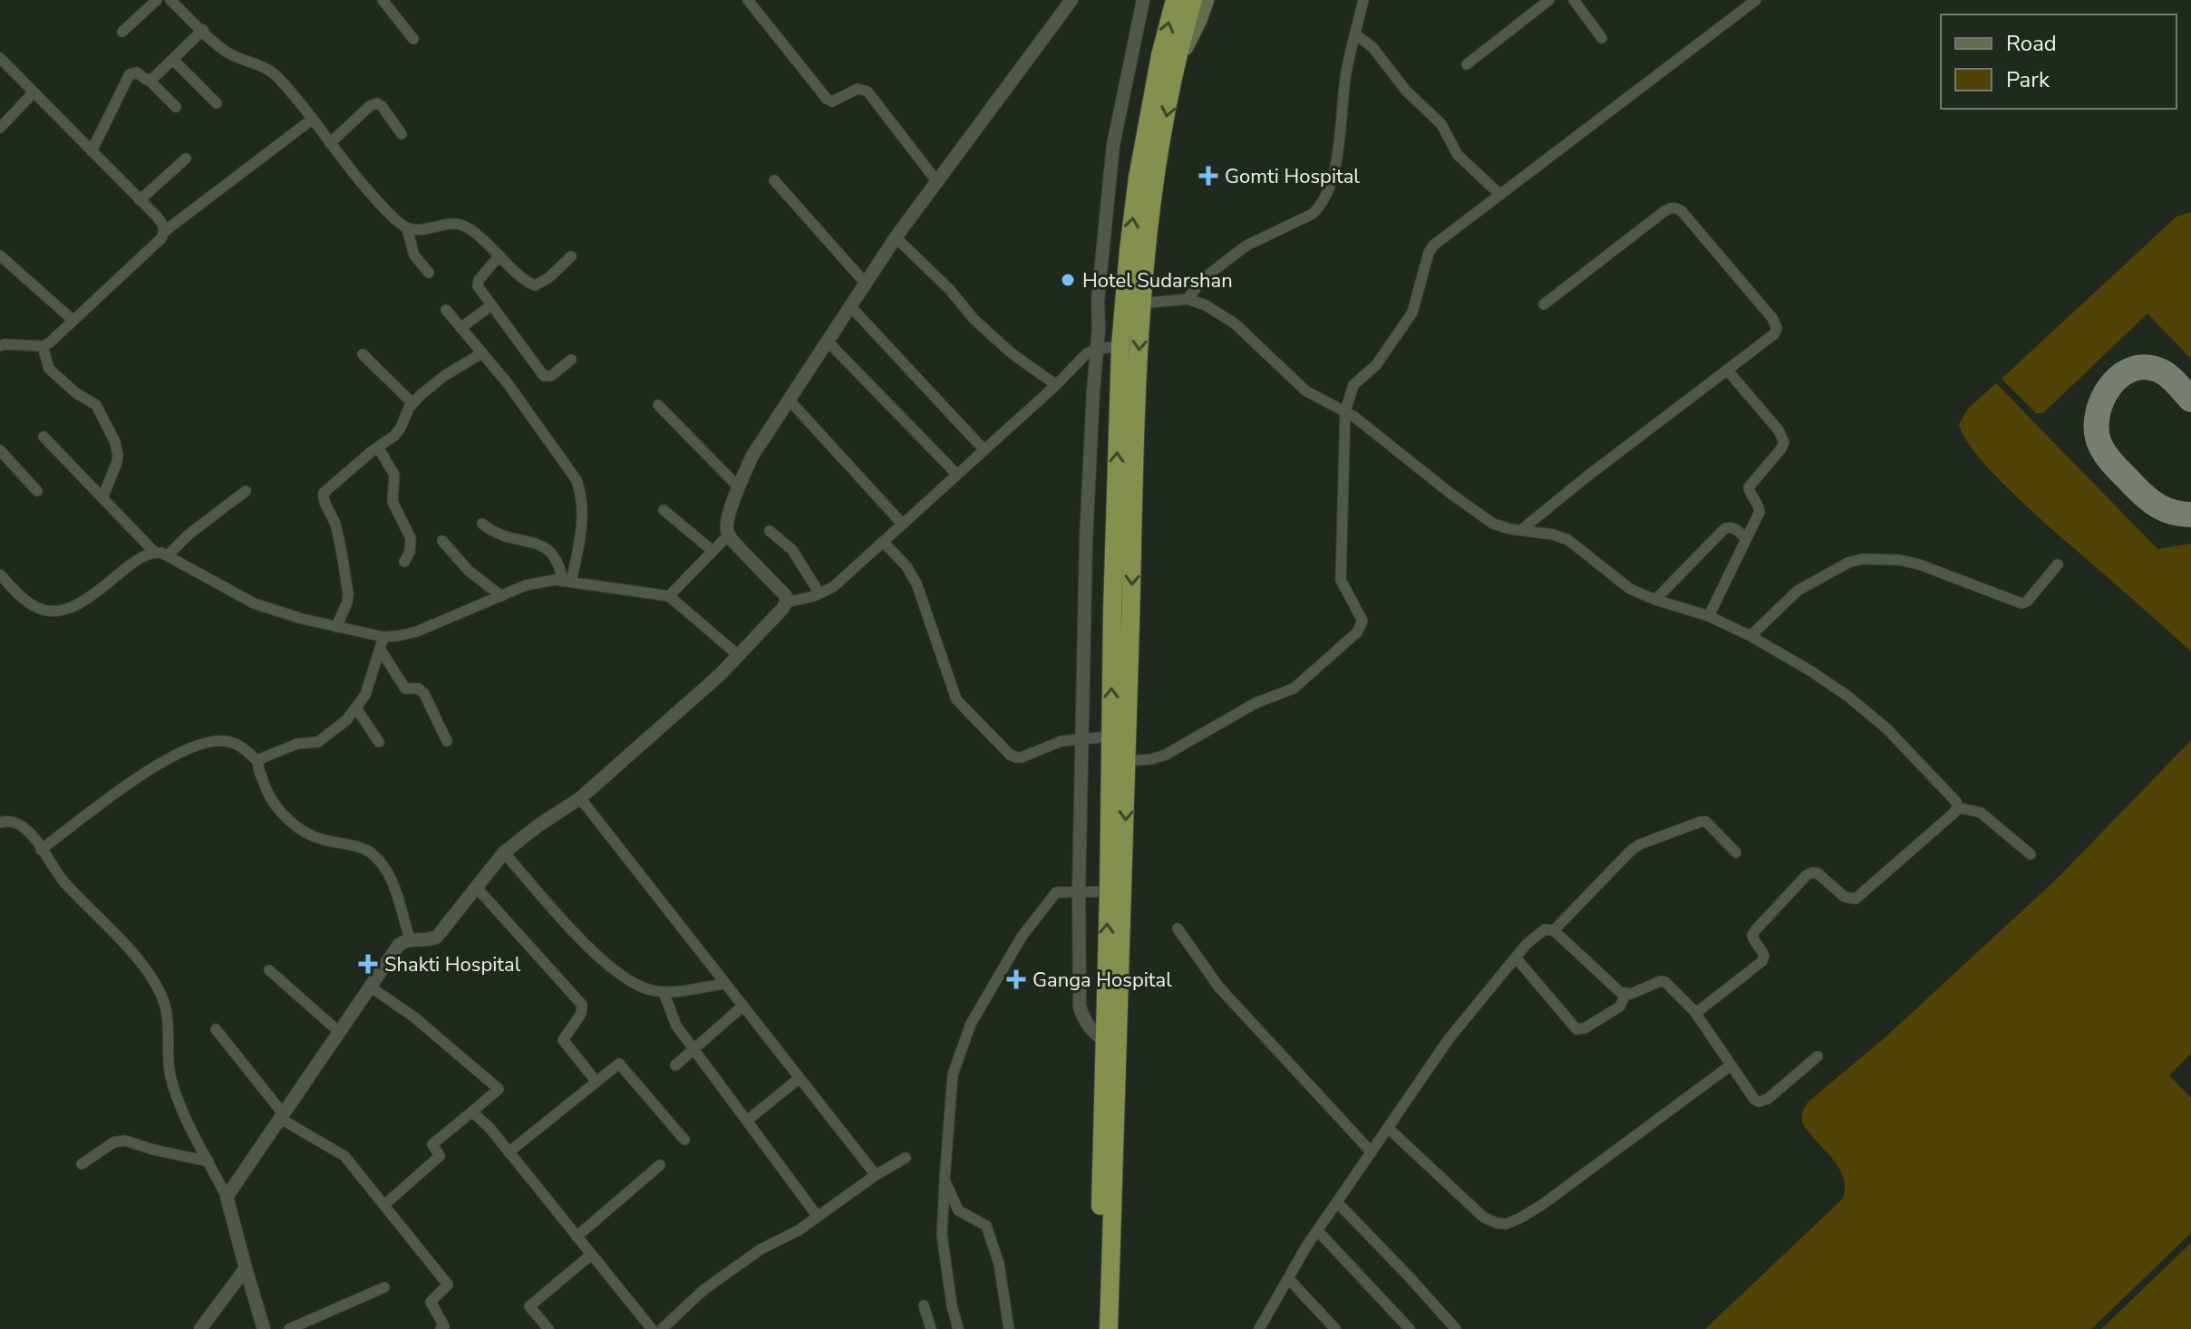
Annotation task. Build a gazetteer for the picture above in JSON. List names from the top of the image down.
{
  "places": {
    "health": ["Gomti Hospital", "Shakti Hospital", "Ganga Hospital"],
    "other": ["Hotel Sudarshan"]
  },
  "legend": ["Road", "Park"]
}
